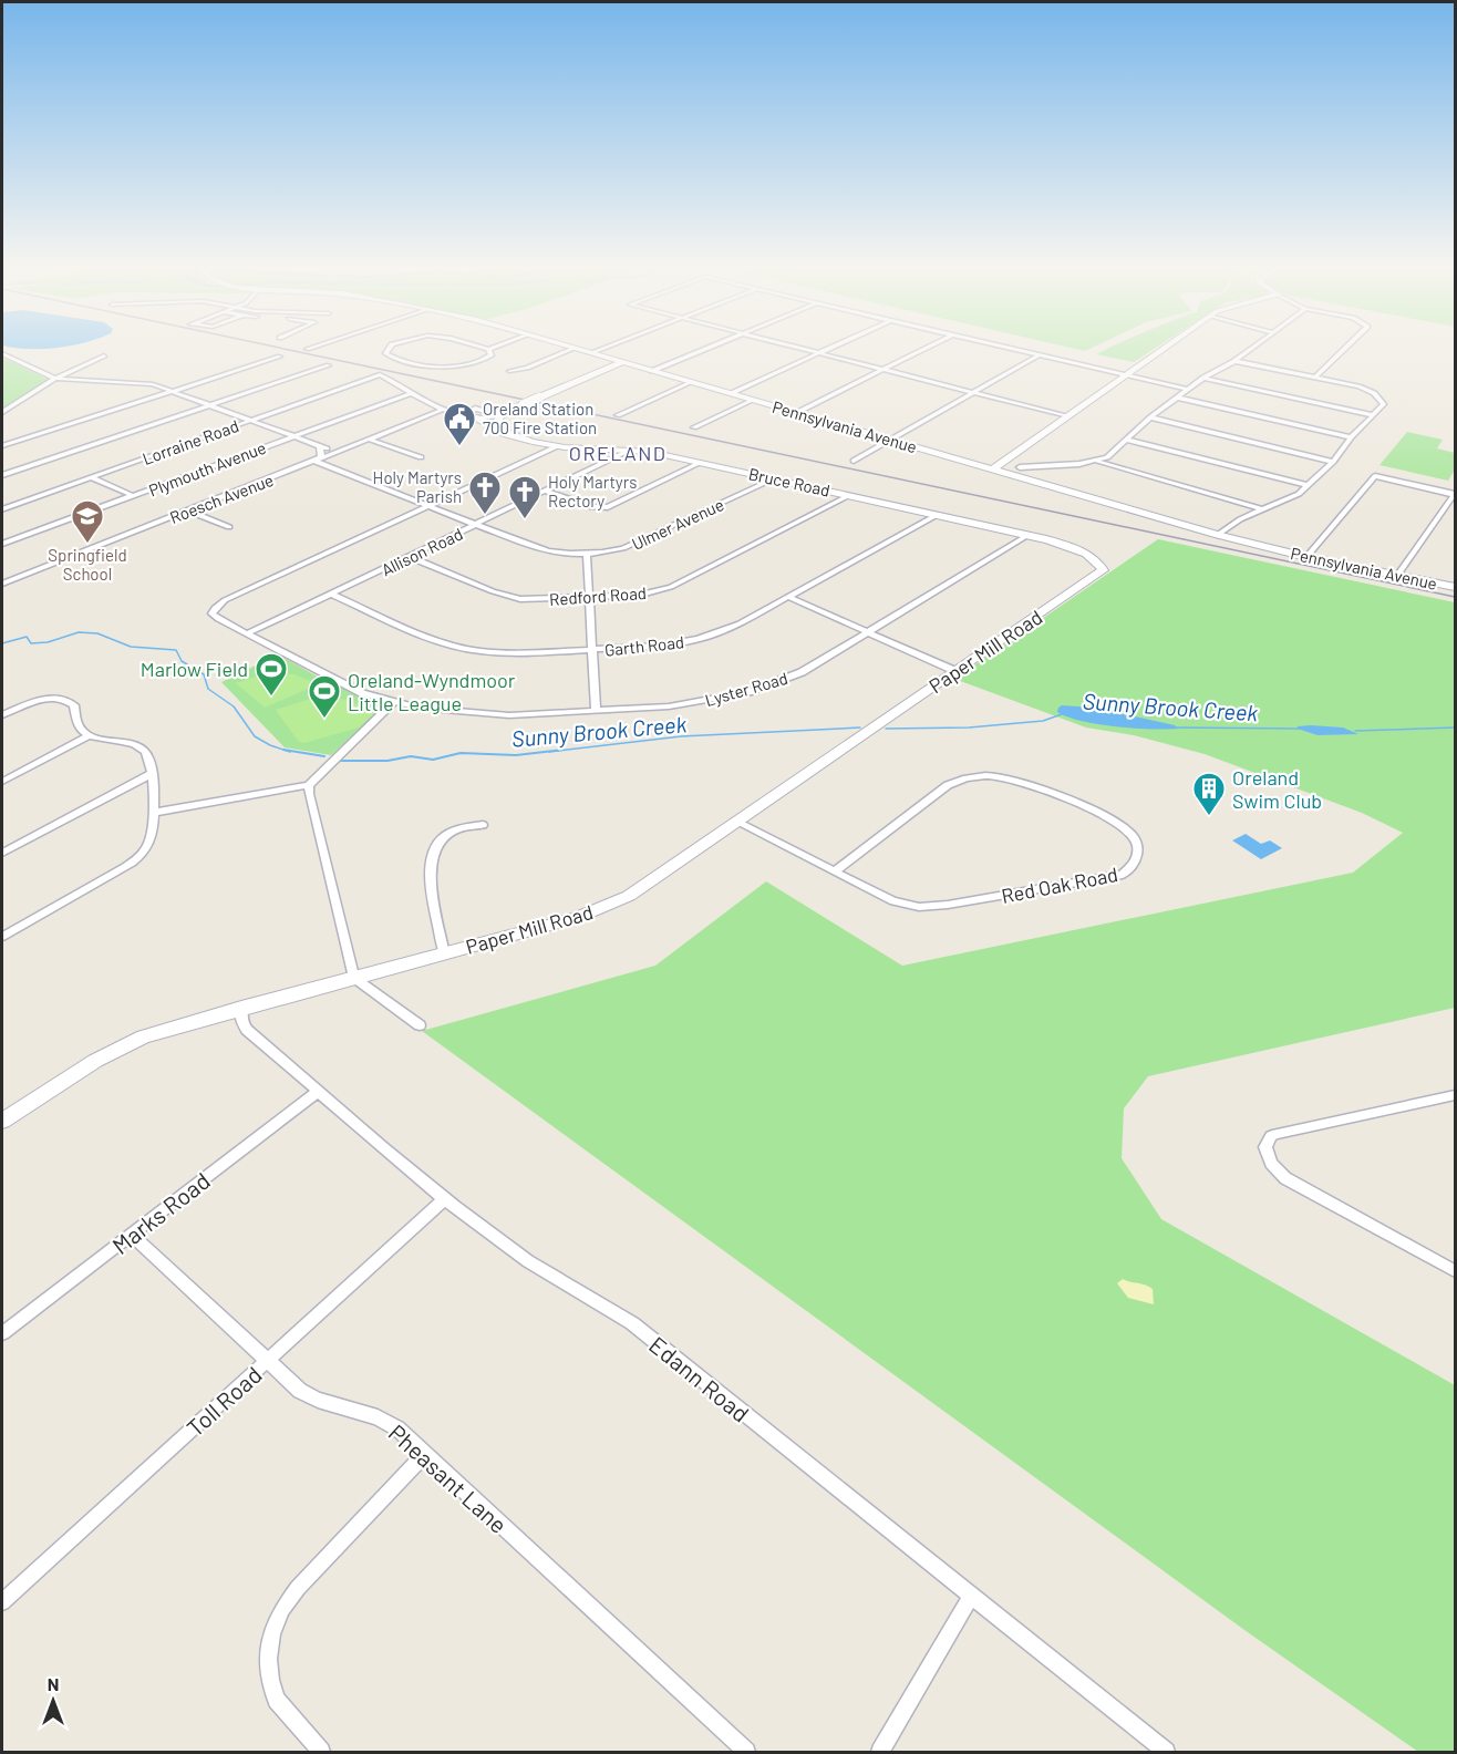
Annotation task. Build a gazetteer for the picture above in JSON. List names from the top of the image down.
{
  "streets": {
    "street": [
      "Pennsylvania Avenue",
      "Lorraine Road",
      "Plymouth Avenue",
      "Bruce Road",
      "Roesch Avenue",
      "Ulmer Avenue",
      "Allison Road",
      "Redford Road",
      "Garth Road",
      "Paper Mill Road",
      "Lyster Road",
      "Red Oak Road",
      "Marks Road",
      "Edann Road",
      "Toll Road",
      "Pheasant Lane"
    ]
  },
  "crossings": [
    ["Lorraine Road", "Plymouth Avenue"],
    ["Bruce Road", "Ulmer Avenue"],
    ["Bruce Road", "Allison Road"],
    ["Bruce Road", "Redford Road"],
    ["Bruce Road", "Garth Road"],
    ["Bruce Road", "Paper Mill Road"],
    ["Bruce Road", "Lyster Road"],
    ["Roesch Avenue", "Ulmer Avenue"],
    ["Ulmer Avenue", "Allison Road"],
    ["Ulmer Avenue", "Lyster Road"],
    ["Allison Road", "Redford Road"],
    ["Allison Road", "Garth Road"],
    ["Allison Road", "Lyster Road"],
    ["Paper Mill Road", "Edann Road"],
    ["Marks Road", "Edann Road"],
    ["Marks Road", "Pheasant Lane"],
    ["Edann Road", "Toll Road"],
    ["Toll Road", "Pheasant Lane"]
  ],
  "districts": ["ORELAND"],
  "water": ["Sunny Brook Creek"],
  "places": {
    "public building": ["Oreland Station 700 Fire Station"],
    "church": ["Holy Martyrs Parish", "Holy Martyrs Rectory"],
    "school or university": ["Springfield School"],
    "sports": ["Marlow Field", "Oreland-Wyndmoor Little League"],
    "building": ["Oreland Swim Club"]
  },
  "north": "top"
}
